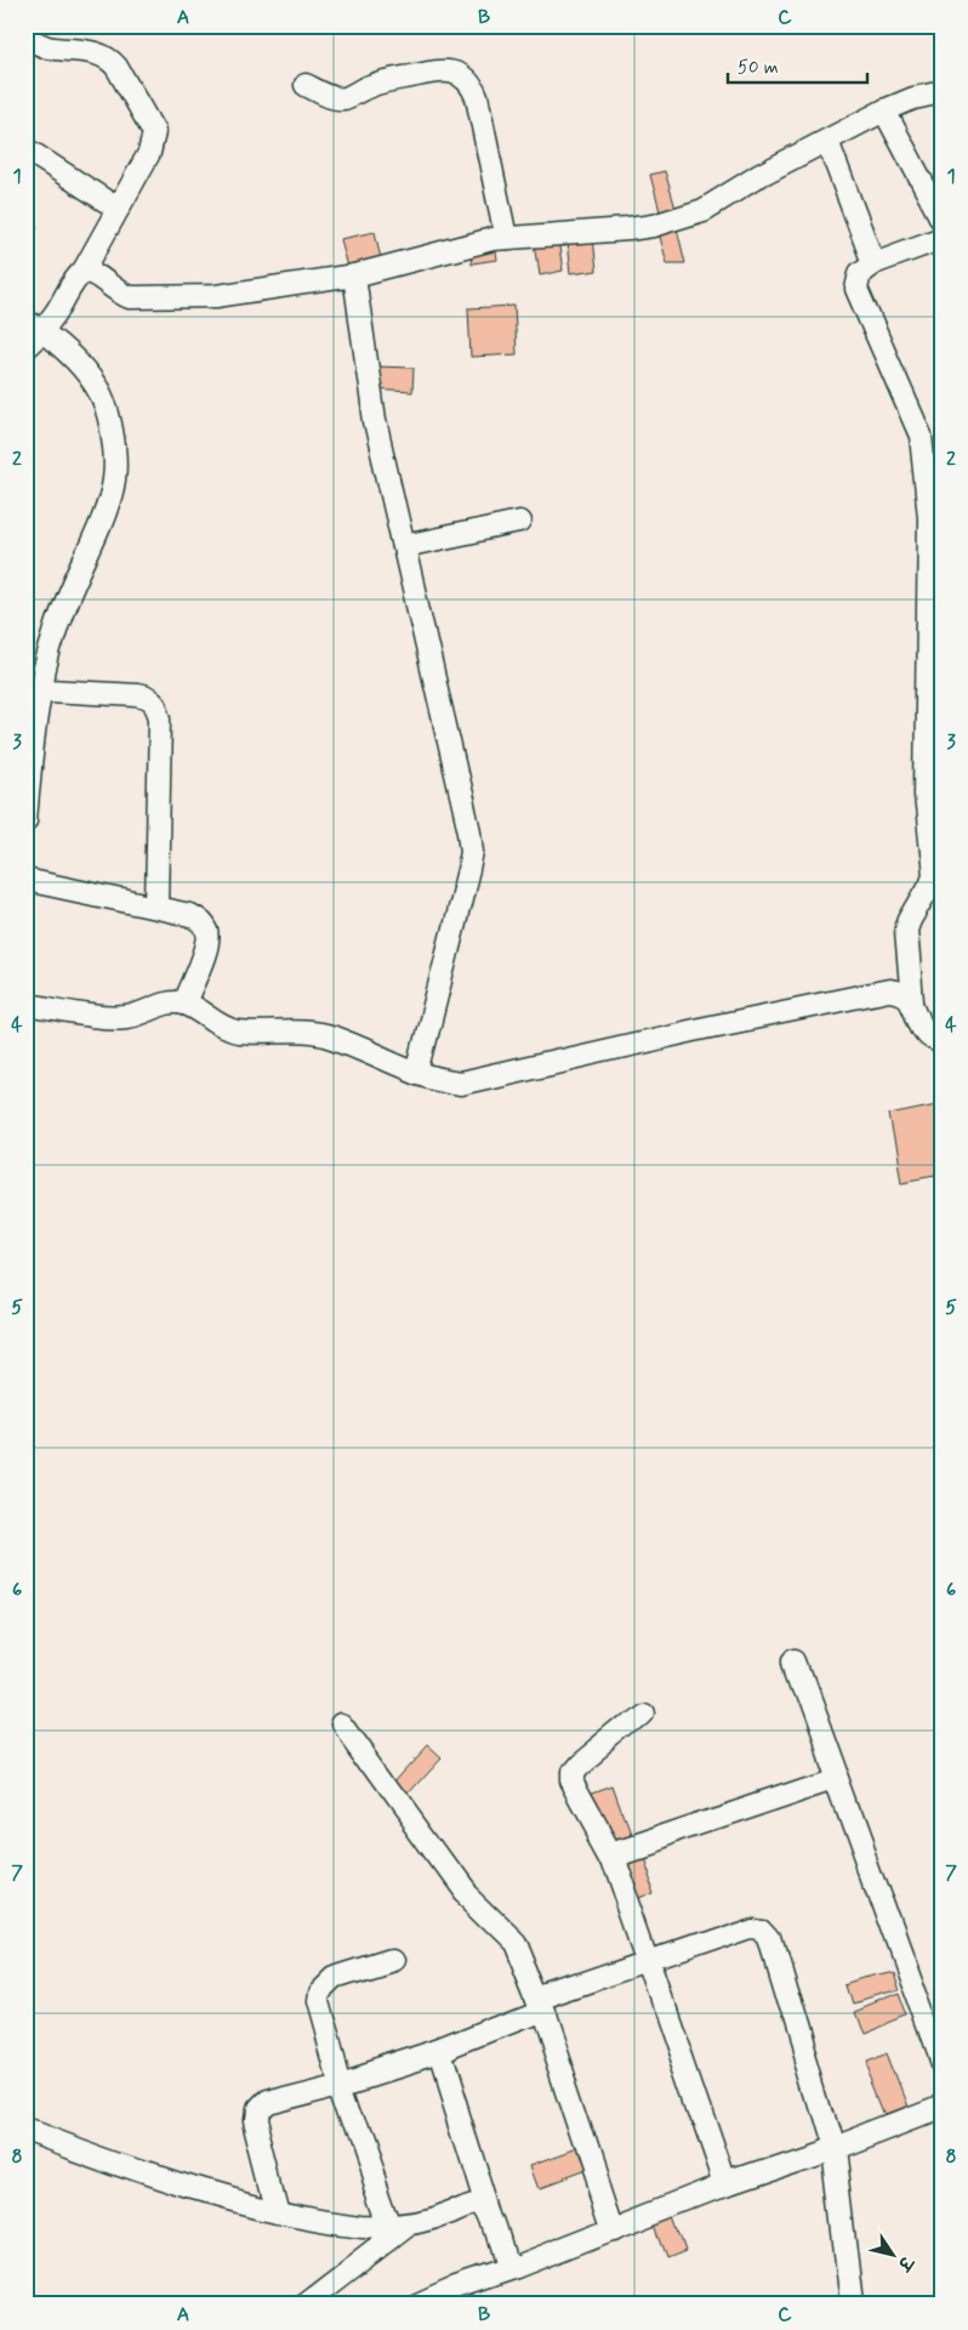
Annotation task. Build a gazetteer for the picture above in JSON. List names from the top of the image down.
{
  "scale_bar": "50 m",
  "north": "bottom right",
  "grid": {
    "columns": ["A", "B", "C"],
    "rows": [
      "1",
      "2",
      "3",
      "4",
      "5",
      "6",
      "7",
      "8"
    ]
  }
}
